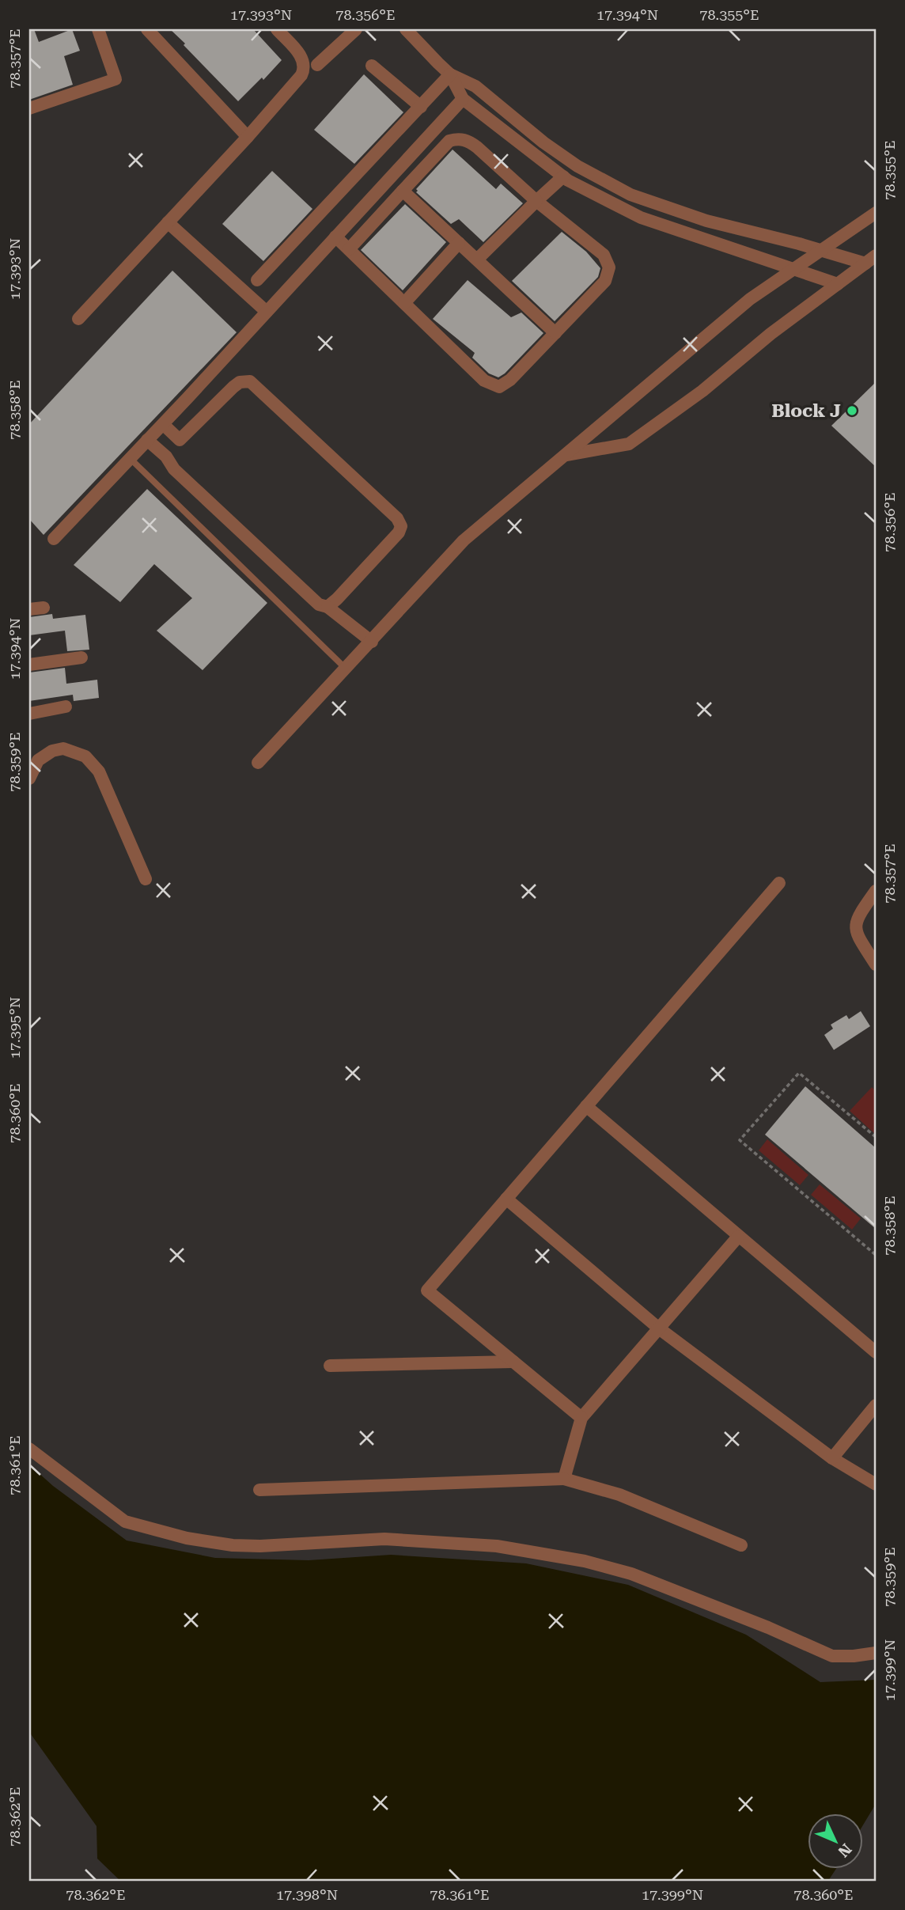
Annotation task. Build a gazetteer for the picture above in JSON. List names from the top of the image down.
{
  "places": ["Block J"],
  "north": "bottom right",
  "coordinates": [
    "17.393°N",
    "78.356°E",
    "17.394°N",
    "78.355°E",
    "78.357°E",
    "78.358°E",
    "78.359°E",
    "17.395°N",
    "78.360°E",
    "78.361°E",
    "17.399°N",
    "78.362°E",
    "17.398°N"
  ]
}
